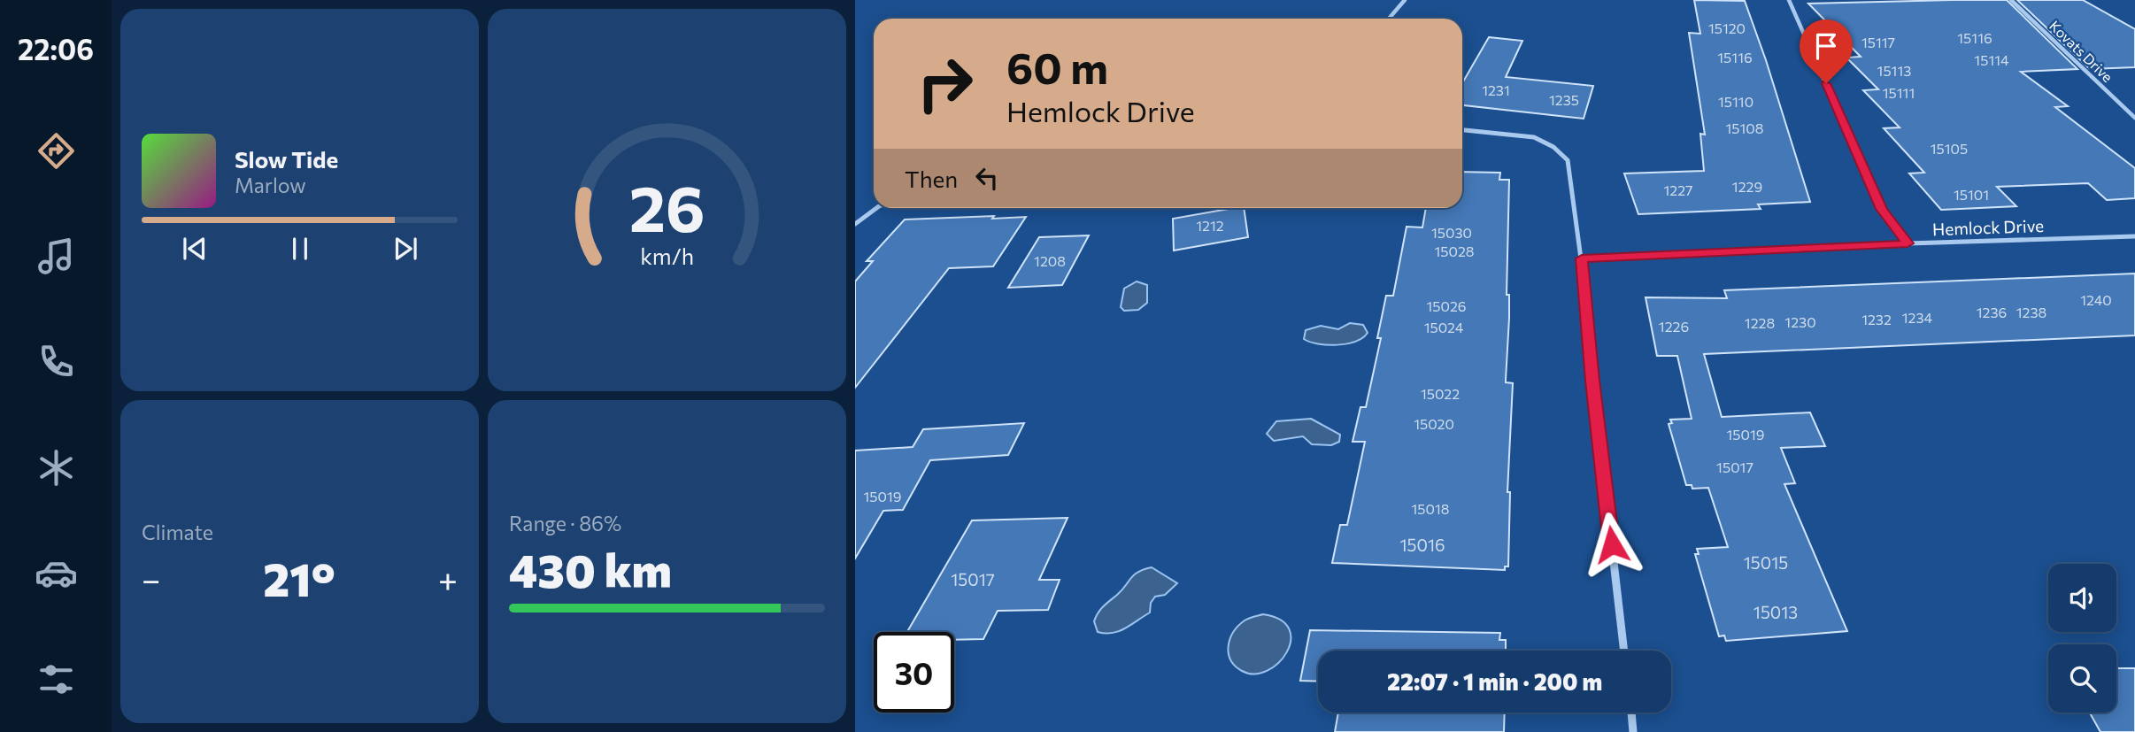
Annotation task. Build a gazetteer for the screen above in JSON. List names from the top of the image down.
{
  "streets": {
    "street": ["Kovats Drive", "Hemlock Drive"]
  },
  "house_numbers": [
    "15120",
    "15116",
    "15117",
    "15116",
    "15114",
    "15113",
    "1231",
    "15111",
    "1235",
    "15110",
    "15108",
    "15105",
    "1229",
    "1227",
    "15101",
    "1212",
    "15030",
    "15028",
    "1208",
    "1240",
    "15026",
    "1236",
    "1238",
    "1234",
    "1232",
    "1230",
    "1228",
    "1226",
    "15024",
    "15022",
    "15020",
    "15019",
    "15017",
    "15019",
    "15018",
    "15016",
    "15015",
    "15017",
    "15013"
  ],
  "page": {
    "tabs": "22:06",
    "turn": ["60 m", "Hemlock Drive"],
    "song": ["Slow Tide", "Marlow"],
    "then": "Then",
    "tile": [
      "Climate",
      ["Range · 86%", "430 km"]
    ],
    "heat": ["−", "21°", "+"],
    "limit": "30",
    "trip": "22:07 · 1 min · 200 m",
    "gauge": ["26", "km/h"]
  }
}
